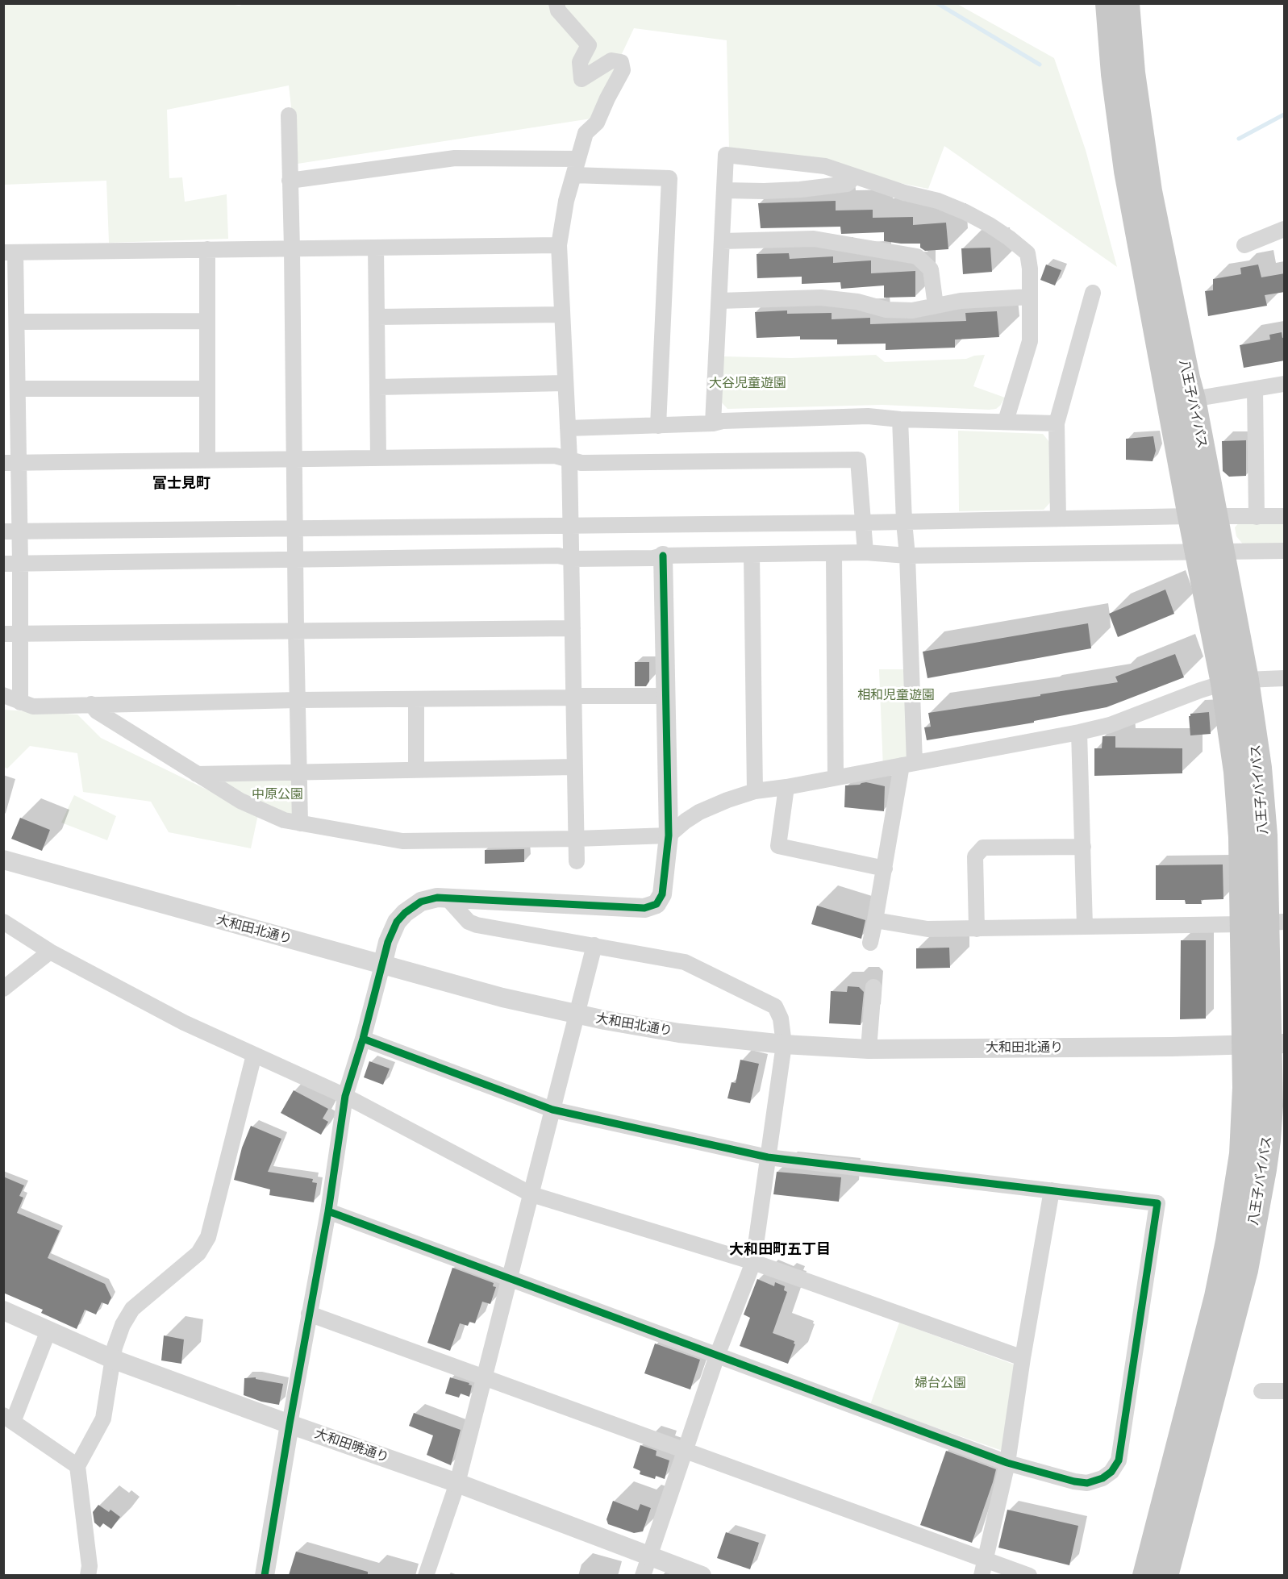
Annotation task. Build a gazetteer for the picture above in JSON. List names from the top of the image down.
{
  "streets": {
    "highway": ["八王子バイパス"],
    "street": ["大和田北通り", "大和田暁通り"]
  },
  "crossings": [
    ["八王子バイパス", "大和田北通り"]
  ],
  "districts": ["富士見町", "大和田町五丁目"],
  "parks": [
    "大谷児童遊園",
    "相和児童遊園",
    "中原公園",
    "婦台公園"
  ]
}
